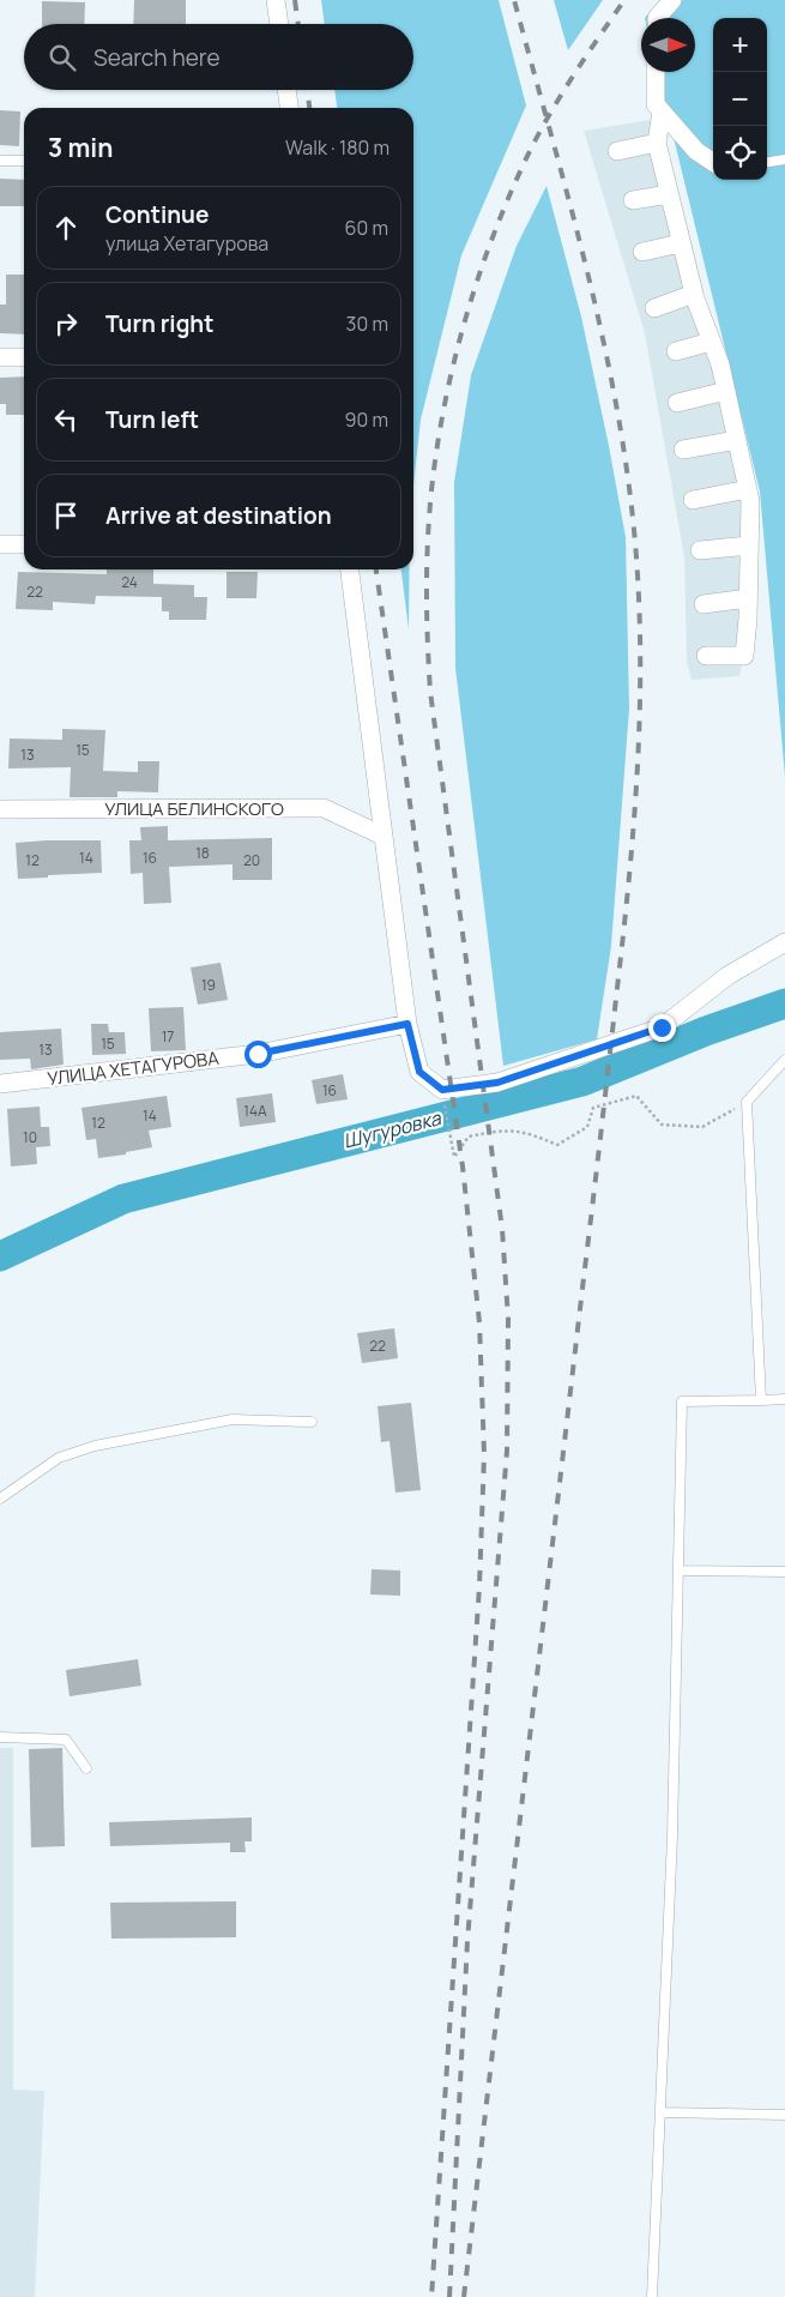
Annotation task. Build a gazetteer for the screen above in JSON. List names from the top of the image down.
{
  "streets": {
    "street": ["УЛИЦА БЕЛИНСКОГО", "УЛИЦА ХЕТАГУРОВА"]
  },
  "water": ["Шугуровка"],
  "house_numbers": [
    "24",
    "22",
    "15",
    "13",
    "18",
    "14",
    "16",
    "12",
    "20",
    "19",
    "17",
    "15",
    "13",
    "16",
    "14А",
    "14",
    "12",
    "10",
    "22"
  ],
  "north": "right",
  "page": {
    "map_buttons": ["+", "−"],
    "search": "Search here",
    "heading": ["3 min", "Walk · 180 m"],
    "list": [
      ["Continue", "улица Хетагурова", "60 m"],
      ["Turn right", "30 m"],
      ["Turn left", "90 m"],
      "Arrive at destination"
    ]
  }
}
